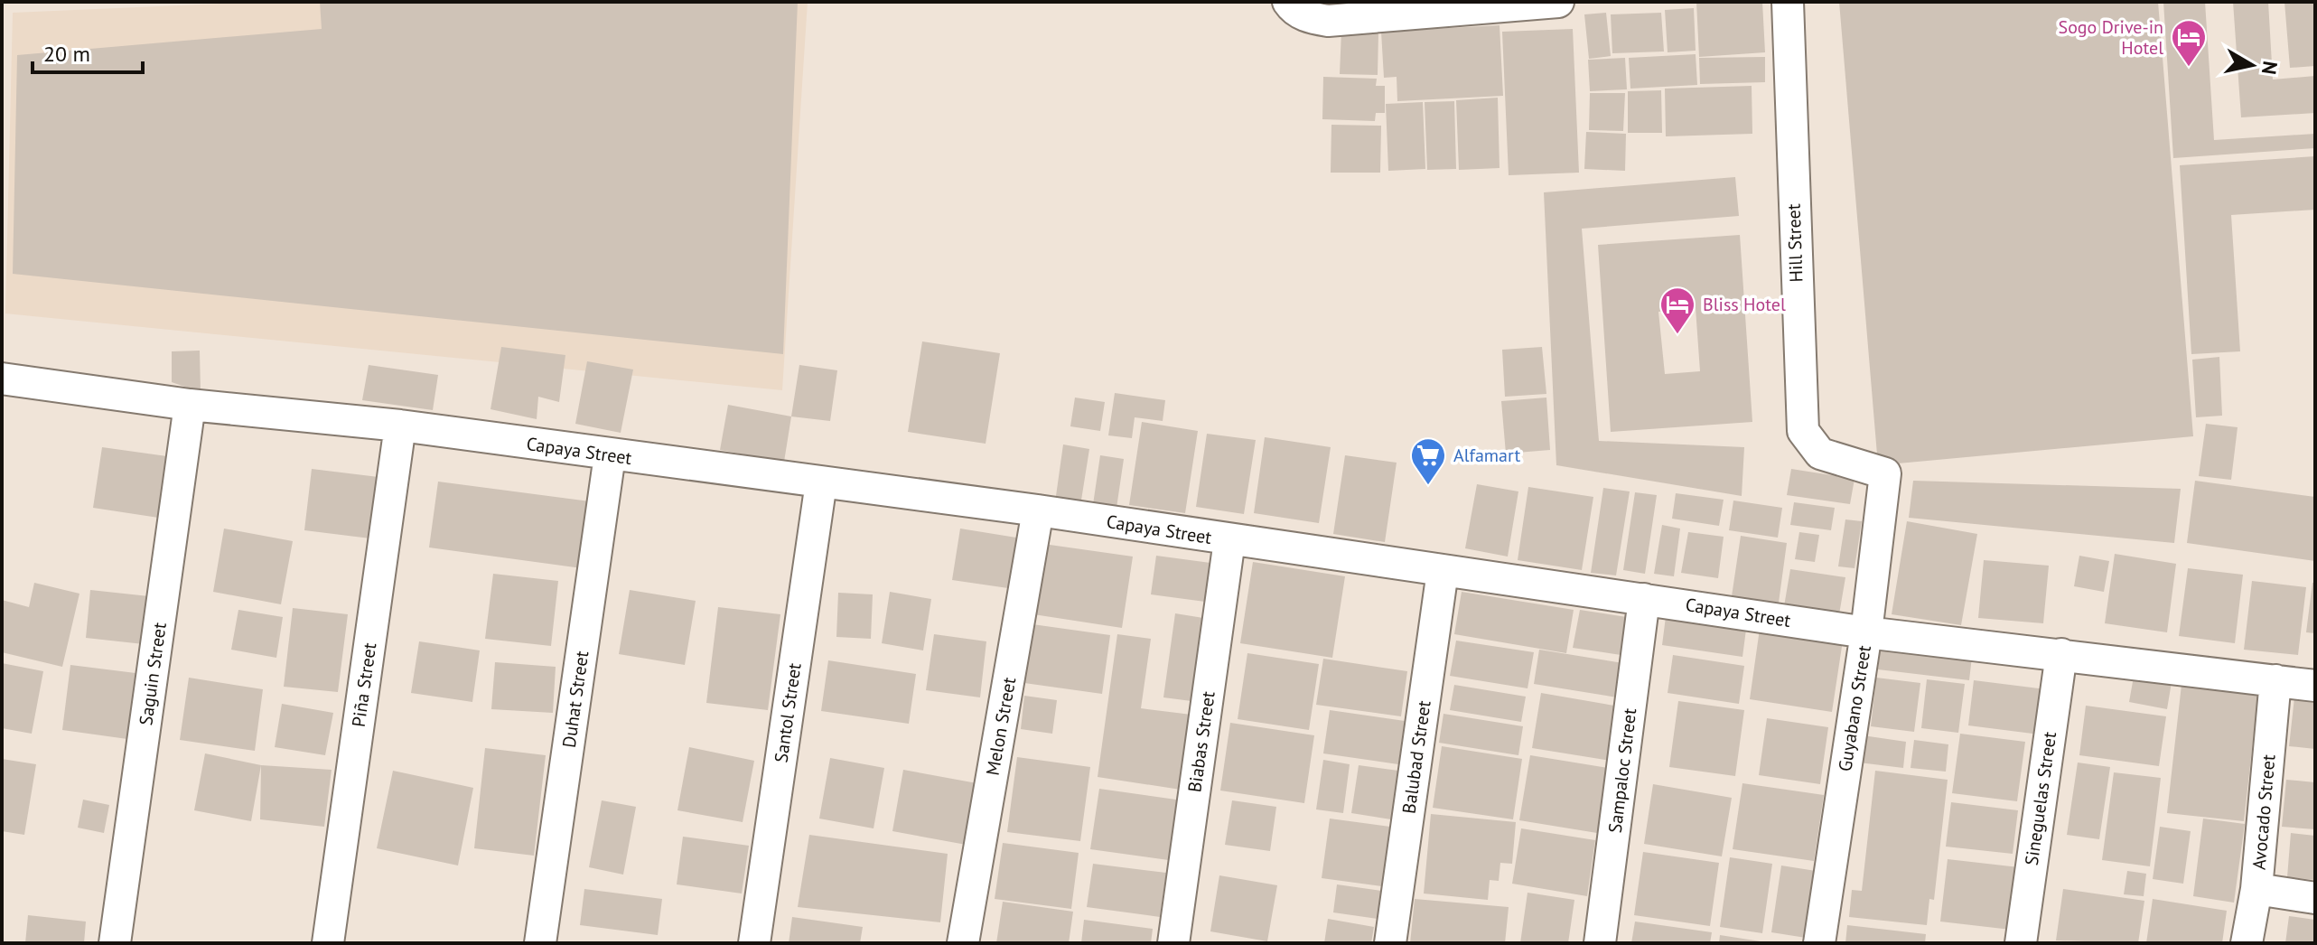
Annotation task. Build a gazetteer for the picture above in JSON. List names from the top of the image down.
{
  "streets": {
    "street": [
      "Hill Street",
      "Capaya Street",
      "Saguin Street",
      "Piña Street",
      "Duhat Street",
      "Guyabano Street",
      "Santol Street",
      "Melon Street",
      "Biabas Street",
      "Balubad Street",
      "Sampaloc Street",
      "Sineguelas Street",
      "Avocado Street"
    ]
  },
  "crossings": [
    ["Hill Street", "Guyabano Street"],
    ["Capaya Street", "Saguin Street"],
    ["Capaya Street", "Piña Street"],
    ["Capaya Street", "Duhat Street"],
    ["Capaya Street", "Guyabano Street"],
    ["Capaya Street", "Santol Street"],
    ["Capaya Street", "Melon Street"],
    ["Capaya Street", "Biabas Street"],
    ["Capaya Street", "Balubad Street"],
    ["Capaya Street", "Sampaloc Street"],
    ["Capaya Street", "Sineguelas Street"],
    ["Capaya Street", "Avocado Street"]
  ],
  "places": {
    "hotel": ["Sogo Drive-in Hotel", "Bliss Hotel"],
    "supermarket": ["Alfamart"]
  },
  "scale_bar": "20 m",
  "north": "right"
}
